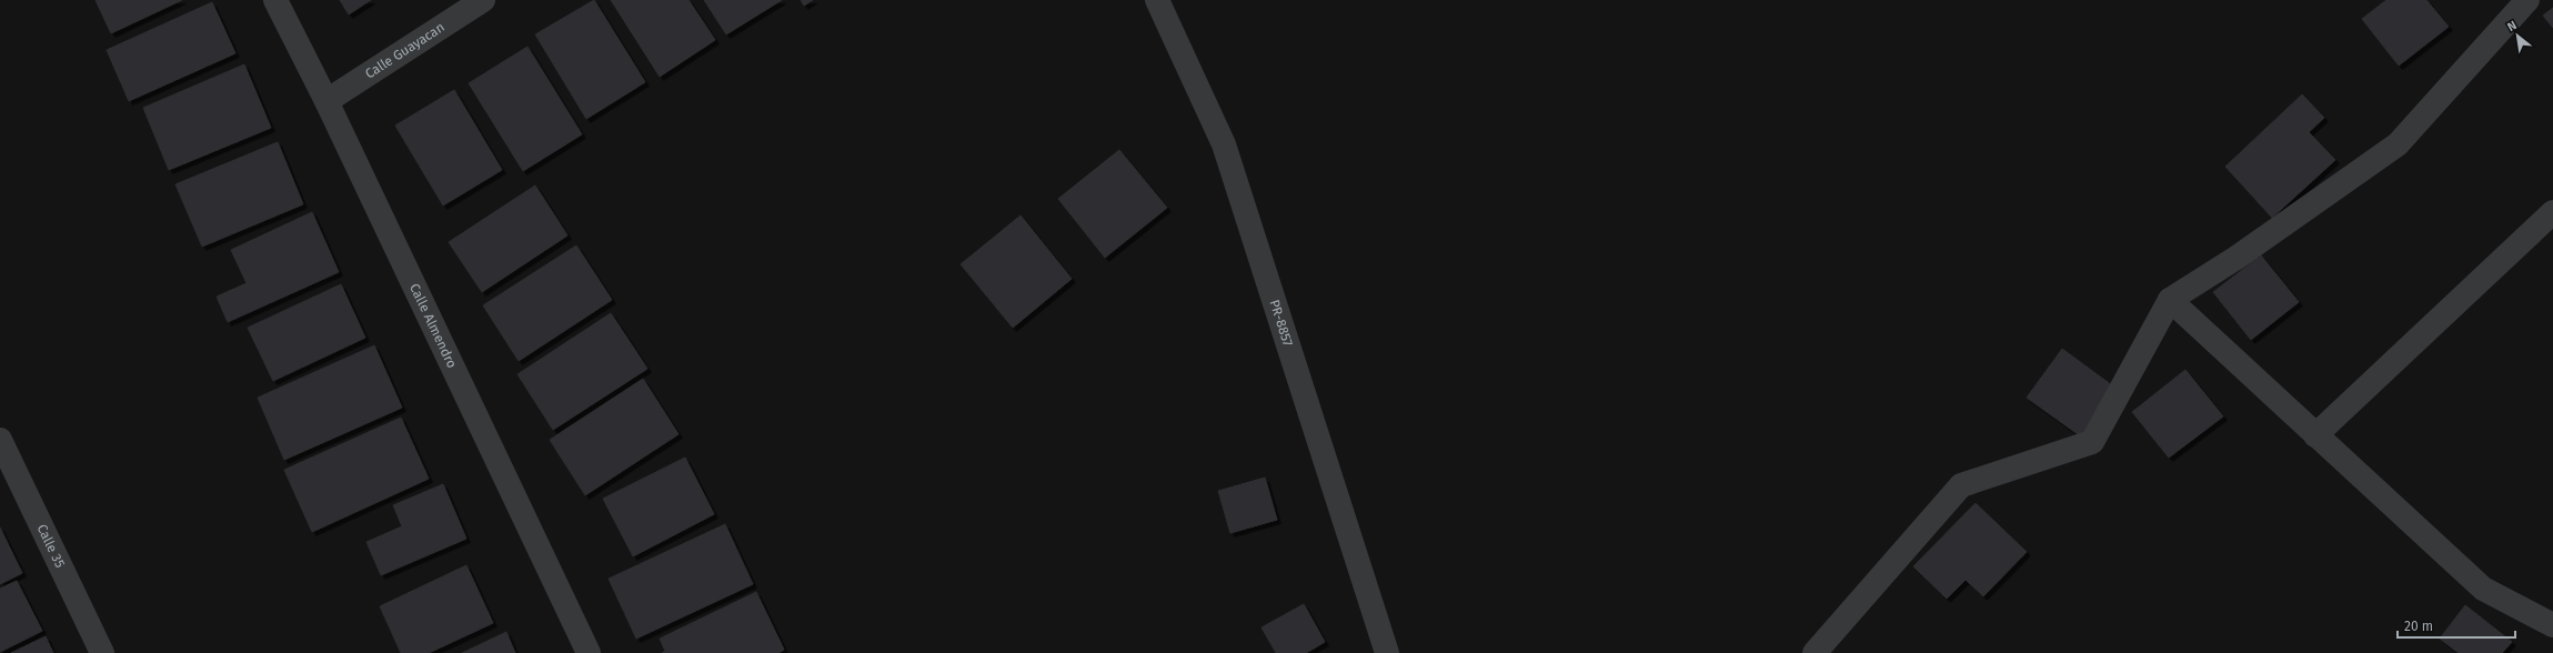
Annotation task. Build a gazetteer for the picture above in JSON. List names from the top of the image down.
{
  "streets": {
    "street": [
      "Calle Guayacan",
      "PR-8857",
      "Calle Almendro",
      "Calle 35"
    ]
  },
  "crossings": [
    ["Calle Guayacan", "Calle Almendro"]
  ],
  "scale_bar": "20 m",
  "north": "top left"
}
